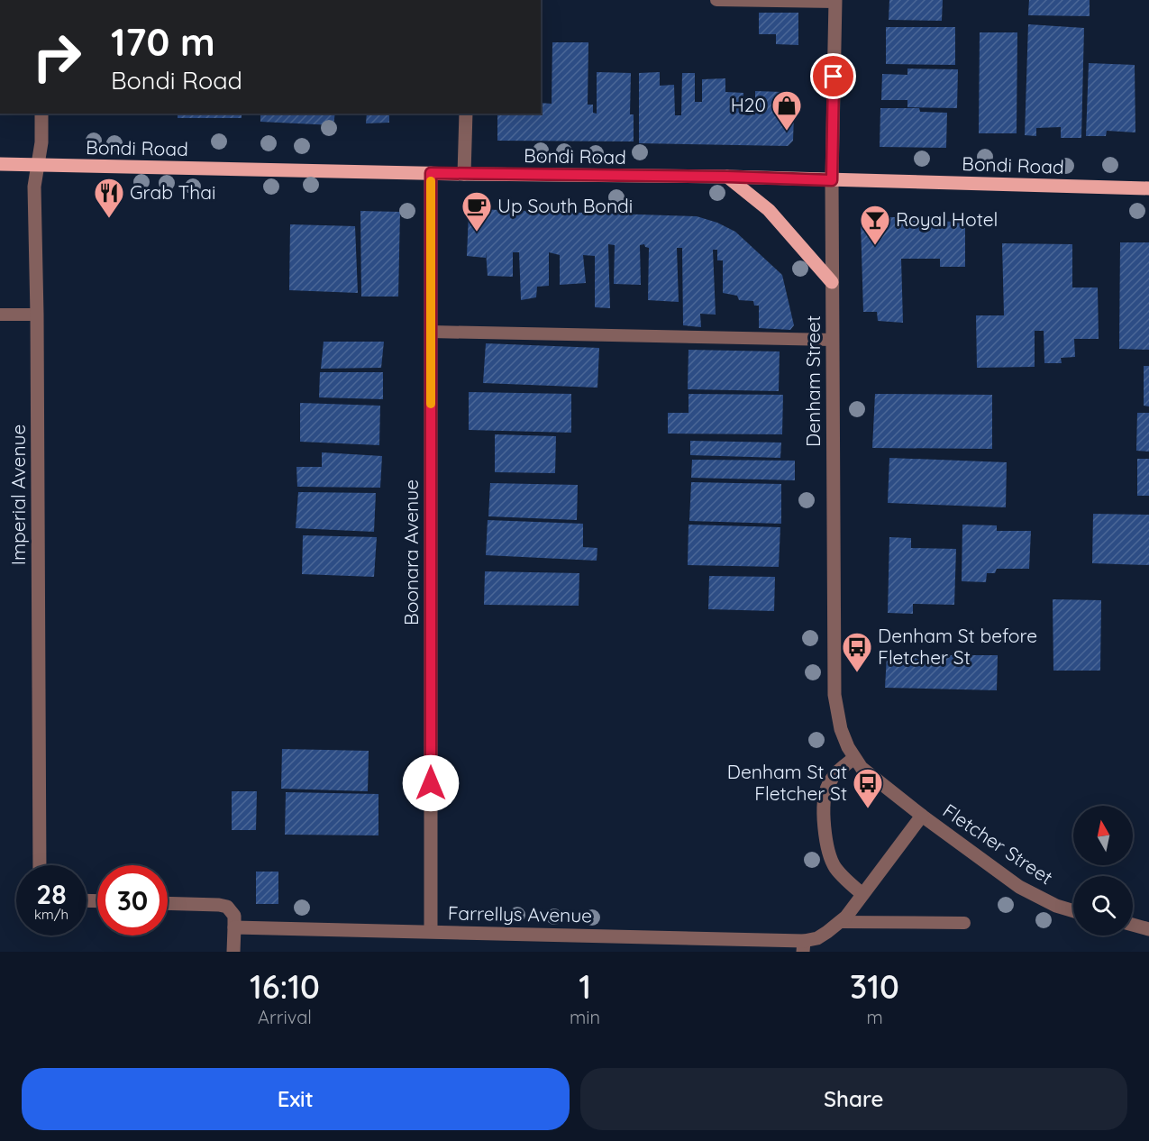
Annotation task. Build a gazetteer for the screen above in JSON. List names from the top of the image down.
{
  "streets": {
    "main road": ["Bondi Road"],
    "street": [
      "Denham Street",
      "Imperial Avenue",
      "Boonara Avenue",
      "Fletcher Street",
      "Farrellys Avenue"
    ]
  },
  "crossings": [
    ["Bondi Road", "Denham Street"],
    ["Bondi Road", "Imperial Avenue"],
    ["Bondi Road", "Boonara Avenue"],
    ["Denham Street", "Fletcher Street"],
    ["Boonara Avenue", "Farrellys Avenue"]
  ],
  "places": {
    "shop": ["H20"],
    "restaurant": ["Grab Thai"],
    "cafe": ["Up South Bondi"],
    "bar": ["Royal Hotel"],
    "bus stop": ["Denham St before Fletcher St", "Denham St at Fletcher St"]
  },
  "north": "top",
  "page": {
    "turn": ["170 m", "Bondi Road"],
    "speed": "28 km/h",
    "limit": "30",
    "eta": [
      "16:10",
      "Arrival",
      "1",
      "min",
      "310",
      "m"
    ],
    "buttons": ["Exit", "Share"]
  }
}
